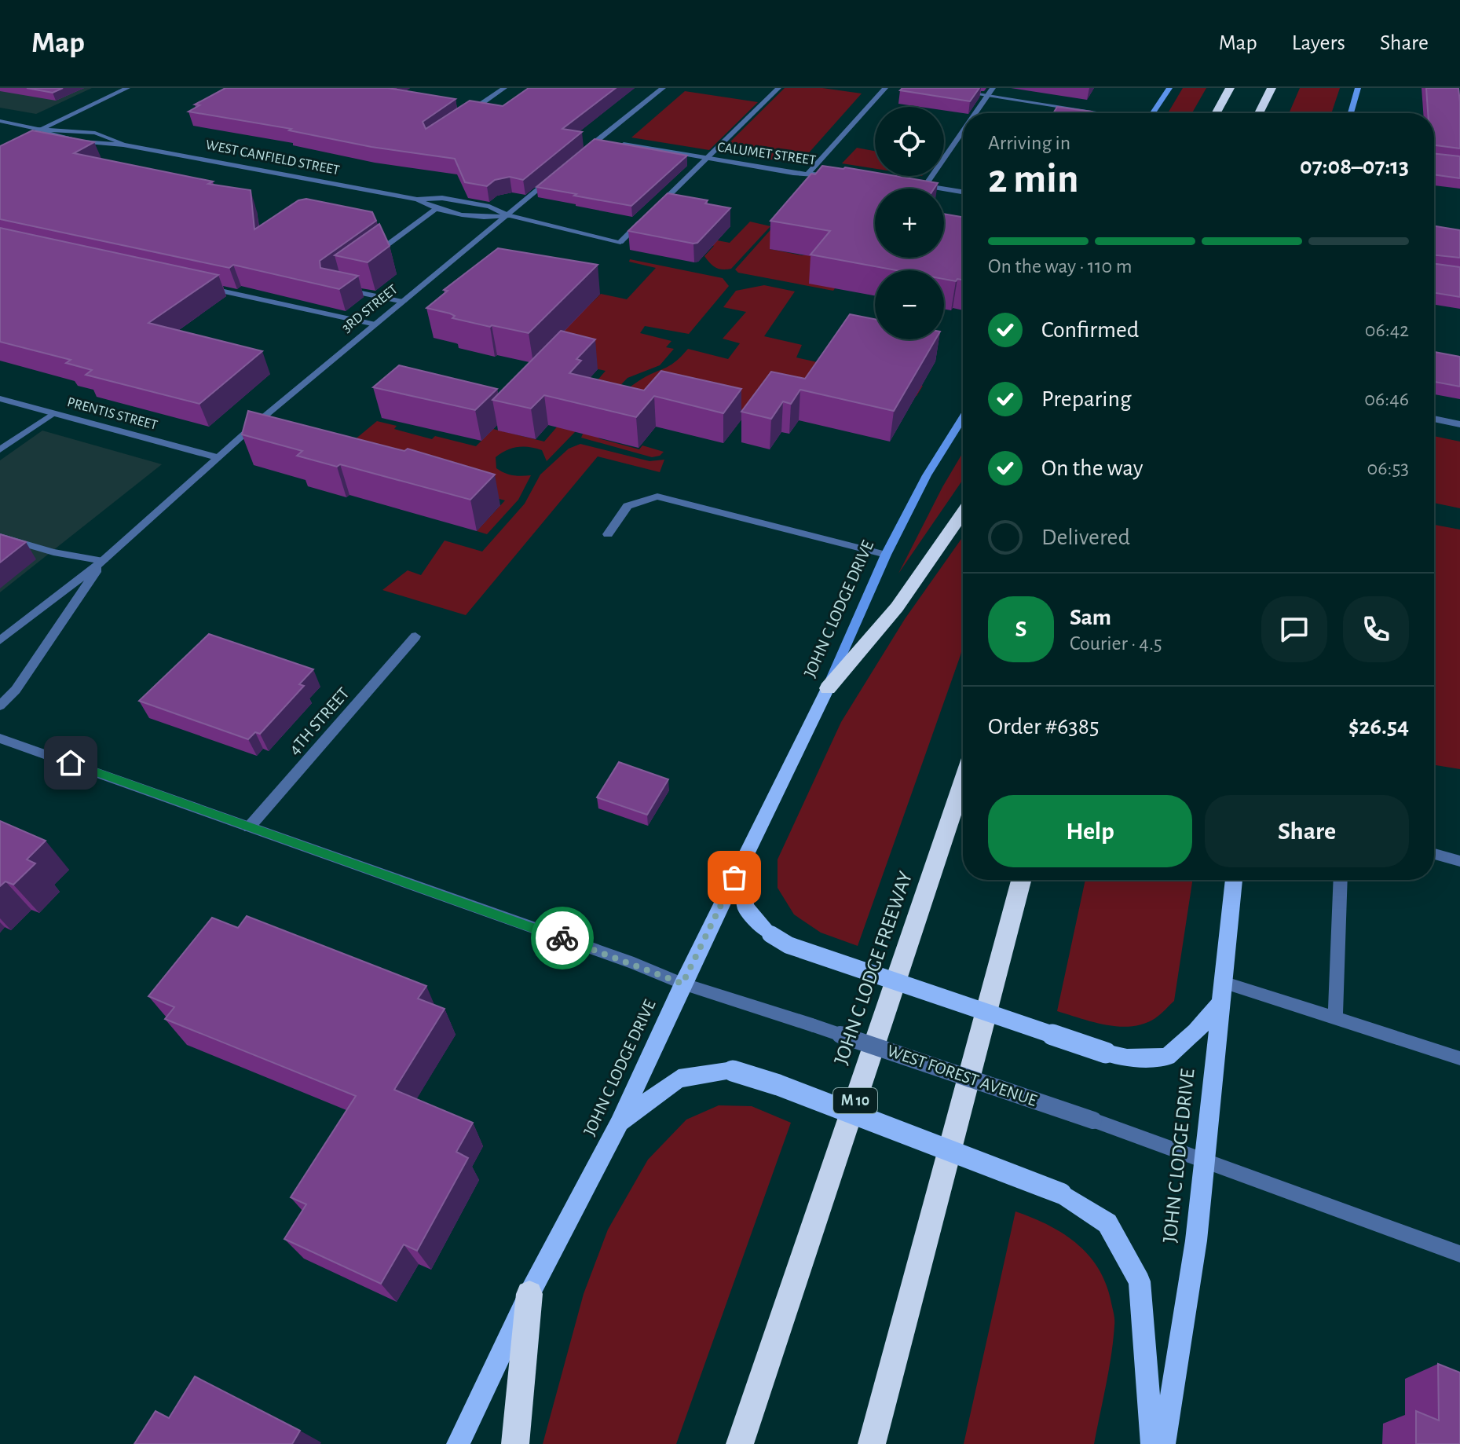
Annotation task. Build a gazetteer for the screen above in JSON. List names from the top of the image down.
{
  "streets": {
    "highway": ["JOHN C LODGE FREEWAY", "M 10"],
    "main road": ["JOHN C LODGE DRIVE"],
    "street": [
      "CALUMET STREET",
      "WEST CANFIELD STREET",
      "3RD STREET",
      "PRENTIS STREET",
      "4TH STREET",
      "WEST FOREST AVENUE"
    ]
  },
  "crossings": [
    ["CALUMET STREET", "WEST CANFIELD STREET"],
    ["WEST CANFIELD STREET", "3RD STREET"],
    ["3RD STREET", "PRENTIS STREET"],
    ["JOHN C LODGE DRIVE", "WEST FOREST AVENUE"],
    ["4TH STREET", "WEST FOREST AVENUE"]
  ],
  "page": {
    "header": "Map",
    "nav": ["Map", "Layers", "Share"],
    "map_buttons": ["+", "−"],
    "heading": ["2 min", "Arriving in", "07:08–07:13"],
    "panel": [
      "Sam",
      "Courier · 4.5",
      "Order #6385",
      "$26.54"
    ],
    "bar": "On the way · 110 m",
    "list": [
      ["Confirmed", "06:42"],
      ["Preparing", "06:46"],
      ["On the way", "06:53"],
      "Delivered"
    ],
    "round": "S",
    "buttons": ["Help", "Share"]
  }
}
